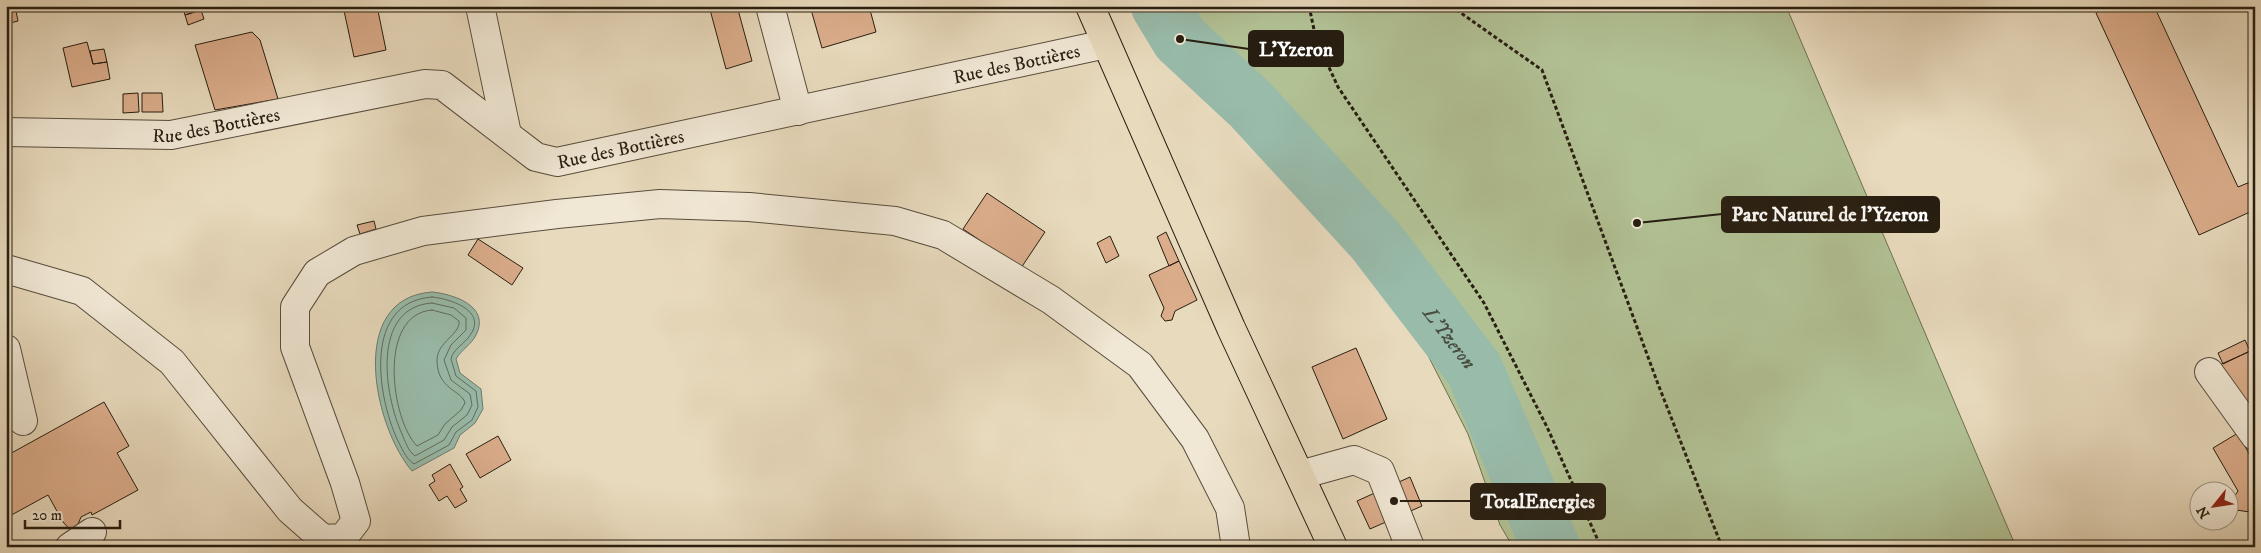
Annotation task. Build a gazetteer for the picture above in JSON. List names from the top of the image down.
{
  "streets": {
    "street": ["Rue des Bottières"]
  },
  "water": ["L'Yzeron"],
  "places": ["L'Yzeron", "Parc Naturel de l'Yzeron", "TotalEnergies"],
  "scale_bar": "20 m",
  "north": "bottom left"
}
